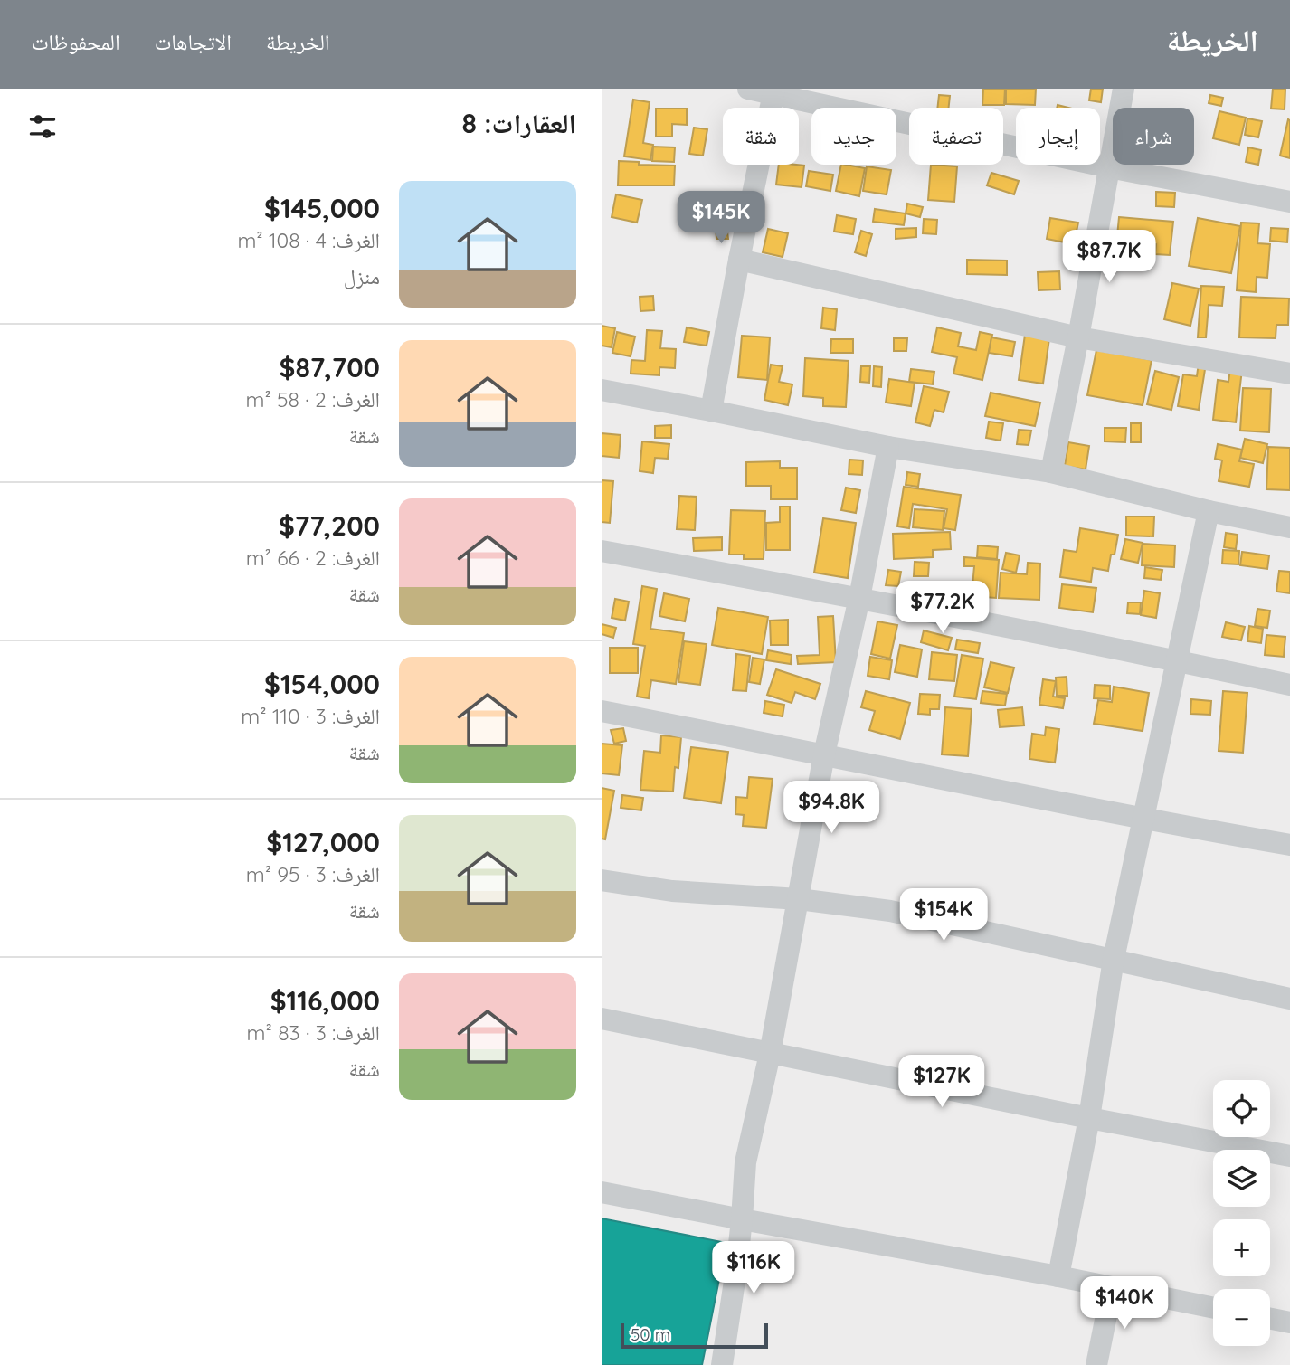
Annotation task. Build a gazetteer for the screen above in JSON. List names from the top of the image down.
{
  "scale_bar": "50 m",
  "page": {
    "header": "الخريطة",
    "nav": ["الخريطة", "الاتجاهات", "المحفوظات"],
    "heading": "العقارات: 8",
    "chip": [
      "شراء",
      "إيجار",
      "تصفية",
      "جديد",
      "شقة"
    ],
    "list": [
      {
        "name": "$145,000",
        "note": "الغرف: 4 · 108 m² · منزل"
      },
      {
        "name": "$87,700",
        "note": "الغرف: 2 · 58 m² · شقة"
      },
      {
        "name": "$77,200",
        "note": "الغرف: 2 · 66 m² · شقة"
      },
      {
        "name": "$154,000",
        "note": "الغرف: 3 · 110 m² · شقة"
      },
      {
        "name": "$127,000",
        "note": "الغرف: 3 · 95 m² · شقة"
      },
      {
        "name": "$116,000",
        "note": "الغرف: 3 · 83 m² · شقة"
      }
    ],
    "price": [
      "$145K",
      "$87.7K",
      "$77.2K",
      "$94.8K",
      "$154K",
      "$127K",
      "$116K",
      "$140K"
    ],
    "map_buttons": ["+", "−"],
    "scale": "50 m"
  }
}
